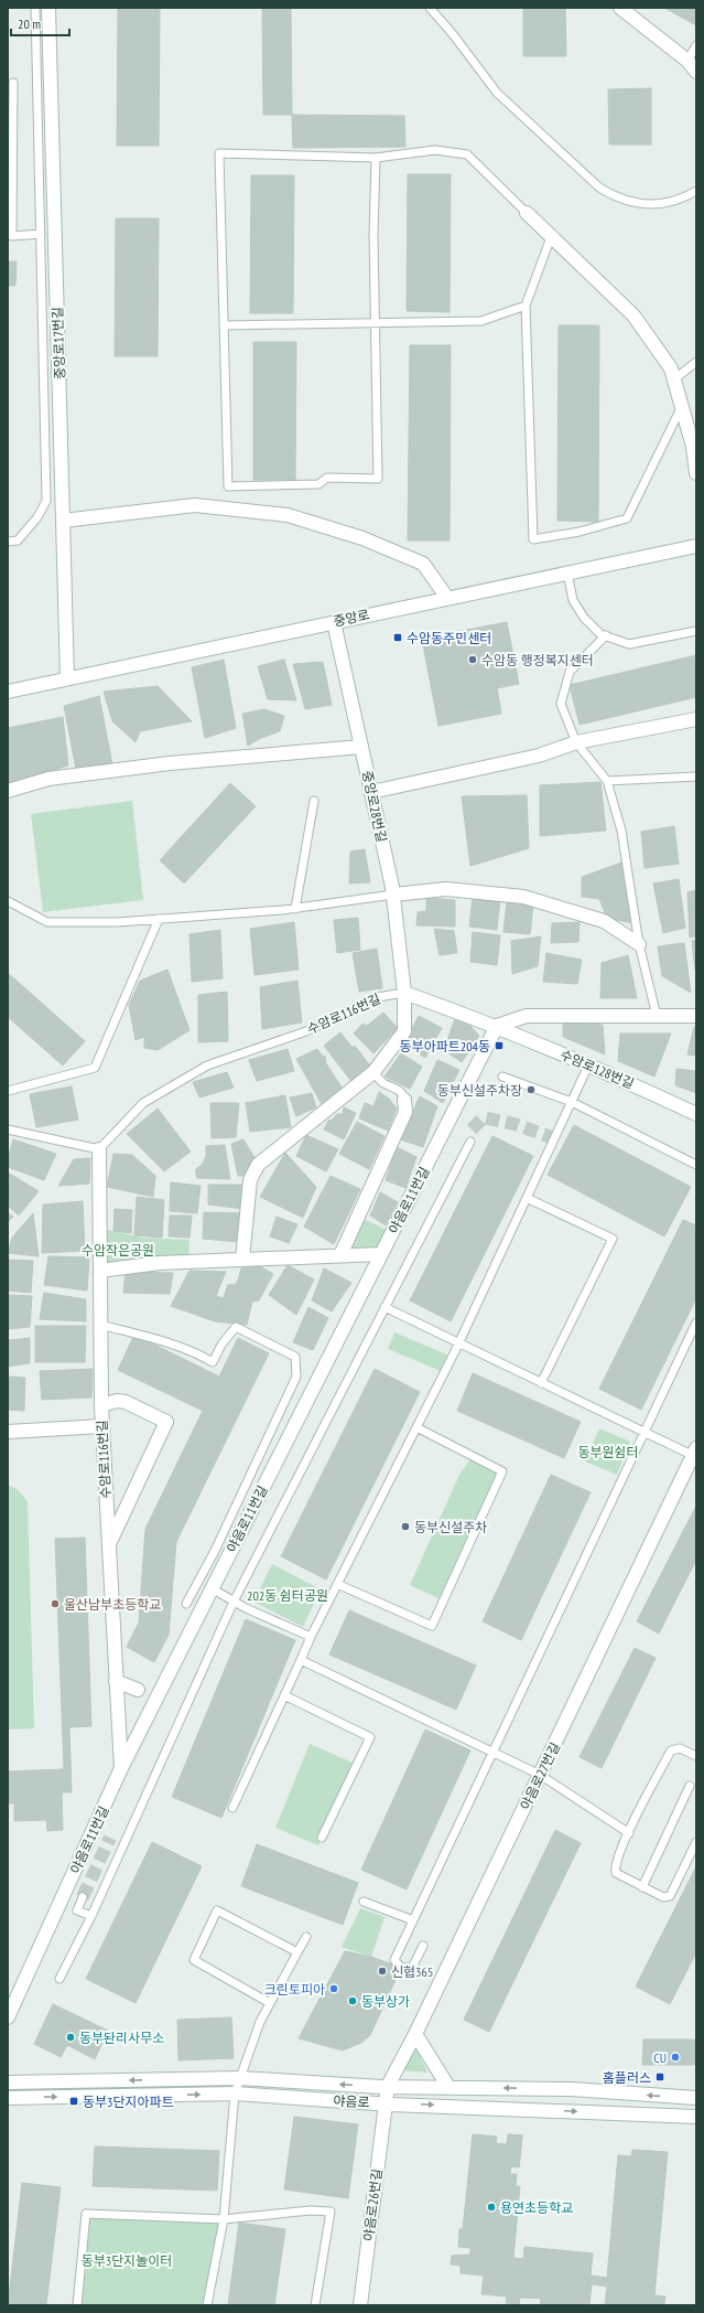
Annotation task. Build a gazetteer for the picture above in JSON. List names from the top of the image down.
{
  "streets": {
    "street": [
      "중앙로17번길",
      "중앙로",
      "중앙로28번길",
      "수암로116번길",
      "수암로128번길",
      "야음로11번길",
      "야음로27번길",
      "야음로",
      "야음로26번길"
    ]
  },
  "crossings": [
    ["중앙로17번길", "중앙로"],
    ["중앙로", "중앙로28번길"],
    ["중앙로28번길", "수암로116번길"],
    ["수암로116번길", "수암로128번길"],
    ["수암로116번길", "야음로11번길"],
    ["수암로128번길", "야음로11번길"],
    ["야음로27번길", "야음로"],
    ["야음로27번길", "야음로26번길"],
    ["야음로", "야음로26번길"]
  ],
  "parks": [
    "수암작은공원",
    "동부원쉼터",
    "202동 쉼터공원",
    "동부3단지놀이터"
  ],
  "places": {
    "transit": [
      "수암동주민센터",
      "동부아파트204동",
      "홈플러스",
      "동부3단지아파트"
    ],
    "other": [
      "수암동 행정복지센터",
      "동부신설주차장",
      "동부신설주차",
      "울산남부초등학교",
      "신협365",
      "크린토피아",
      "동부상가",
      "동부돤리사무소",
      "CU",
      "용연초등학교"
    ]
  },
  "scale_bar": "20 m"
}
